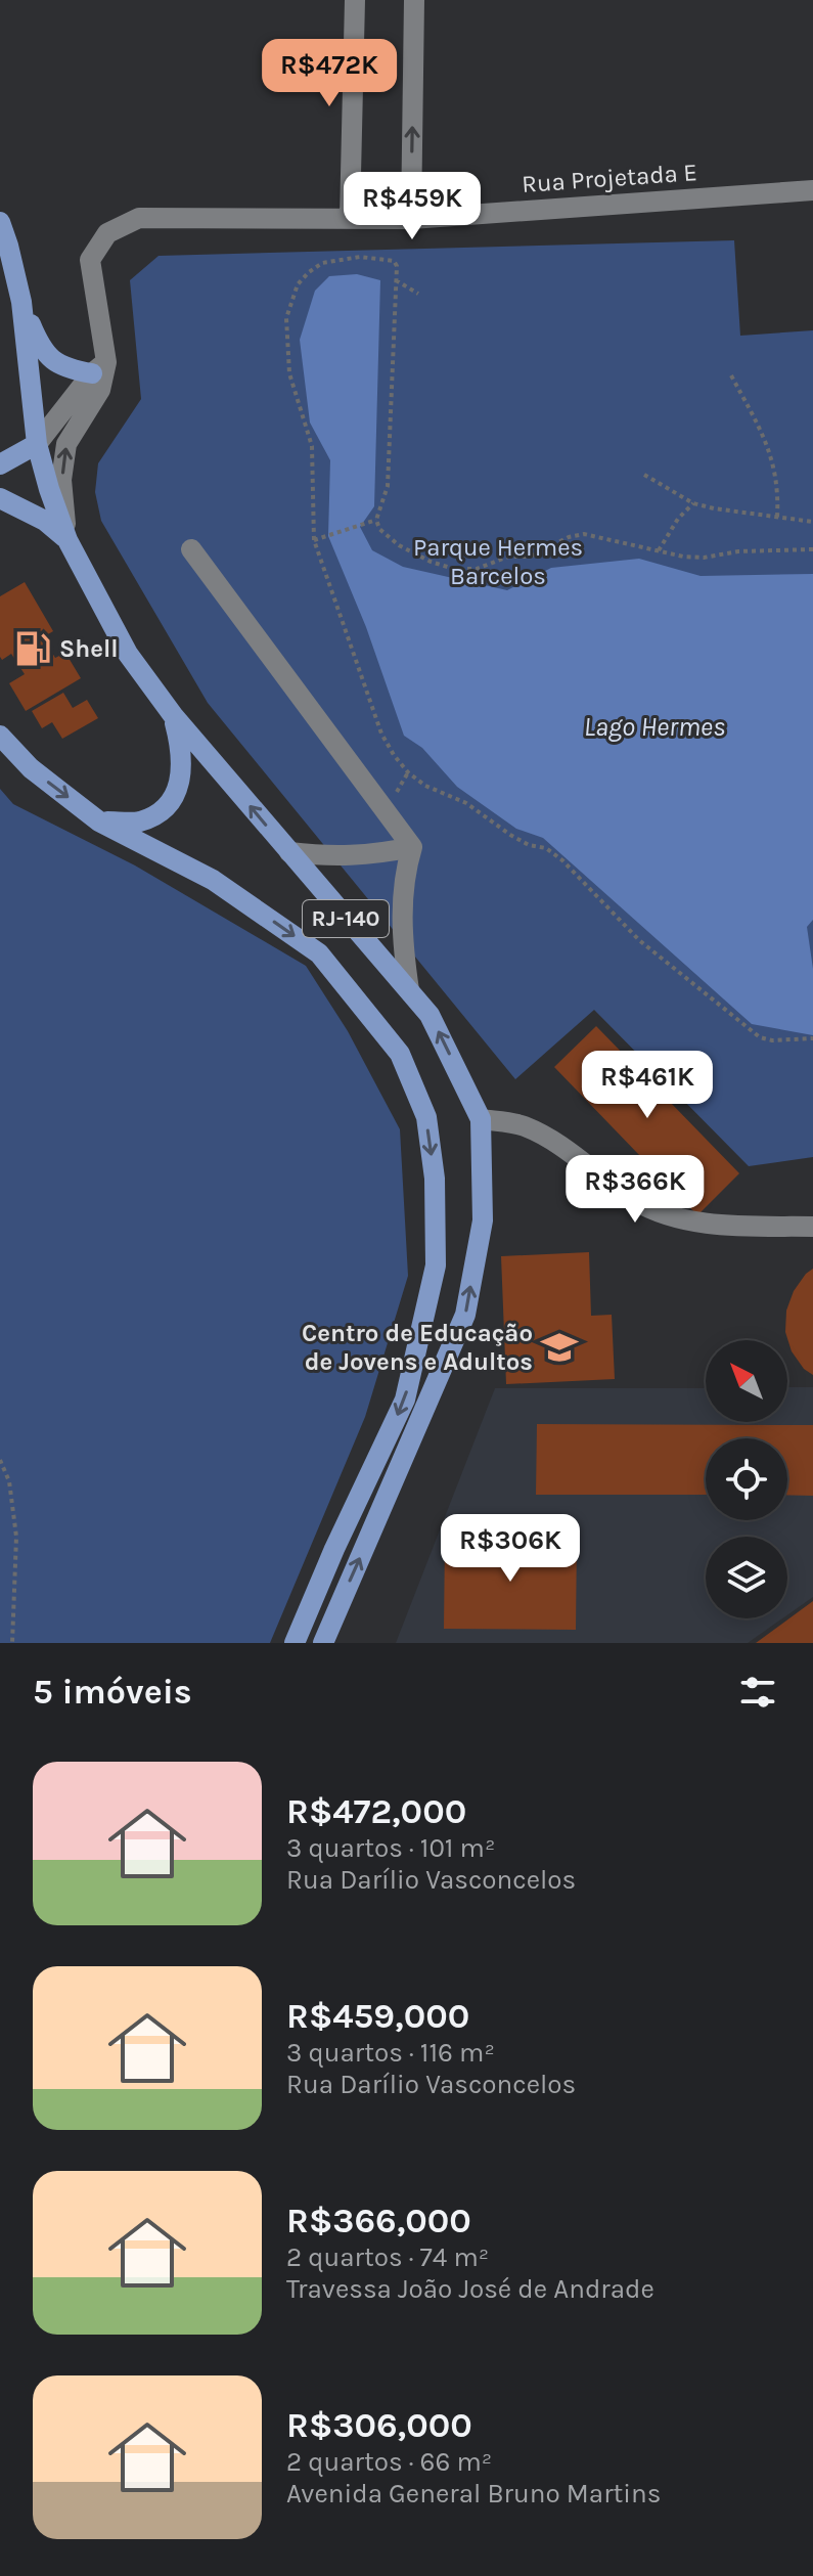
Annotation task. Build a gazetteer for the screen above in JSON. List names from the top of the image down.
{
  "streets": {
    "main road": ["RJ-140"],
    "street": ["Rua Projetada E"]
  },
  "crossings": [
    ["Rua Projetada E", "RJ-140"]
  ],
  "water": ["Lago Hermes"],
  "parks": ["Parque Hermes Barcelos"],
  "places": {
    "fuel station": ["Shell"],
    "school or university": ["Centro de Educação de Jovens e Adultos"]
  },
  "north": "top left",
  "page": {
    "price": [
      "R$472K",
      "R$459K",
      "R$461K",
      "R$366K",
      "R$306K"
    ],
    "heading": "5 imóveis",
    "list": [
      {
        "name": "R$472,000",
        "note": "3 quartos · 101 m² · Rua Darílio Vasconcelos"
      },
      {
        "name": "R$459,000",
        "note": "3 quartos · 116 m² · Rua Darílio Vasconcelos"
      },
      {
        "name": "R$366,000",
        "note": "2 quartos · 74 m² · Travessa João José de Andrade"
      },
      {
        "name": "R$306,000",
        "note": "2 quartos · 66 m² · Avenida General Bruno Martins"
      }
    ]
  }
}
